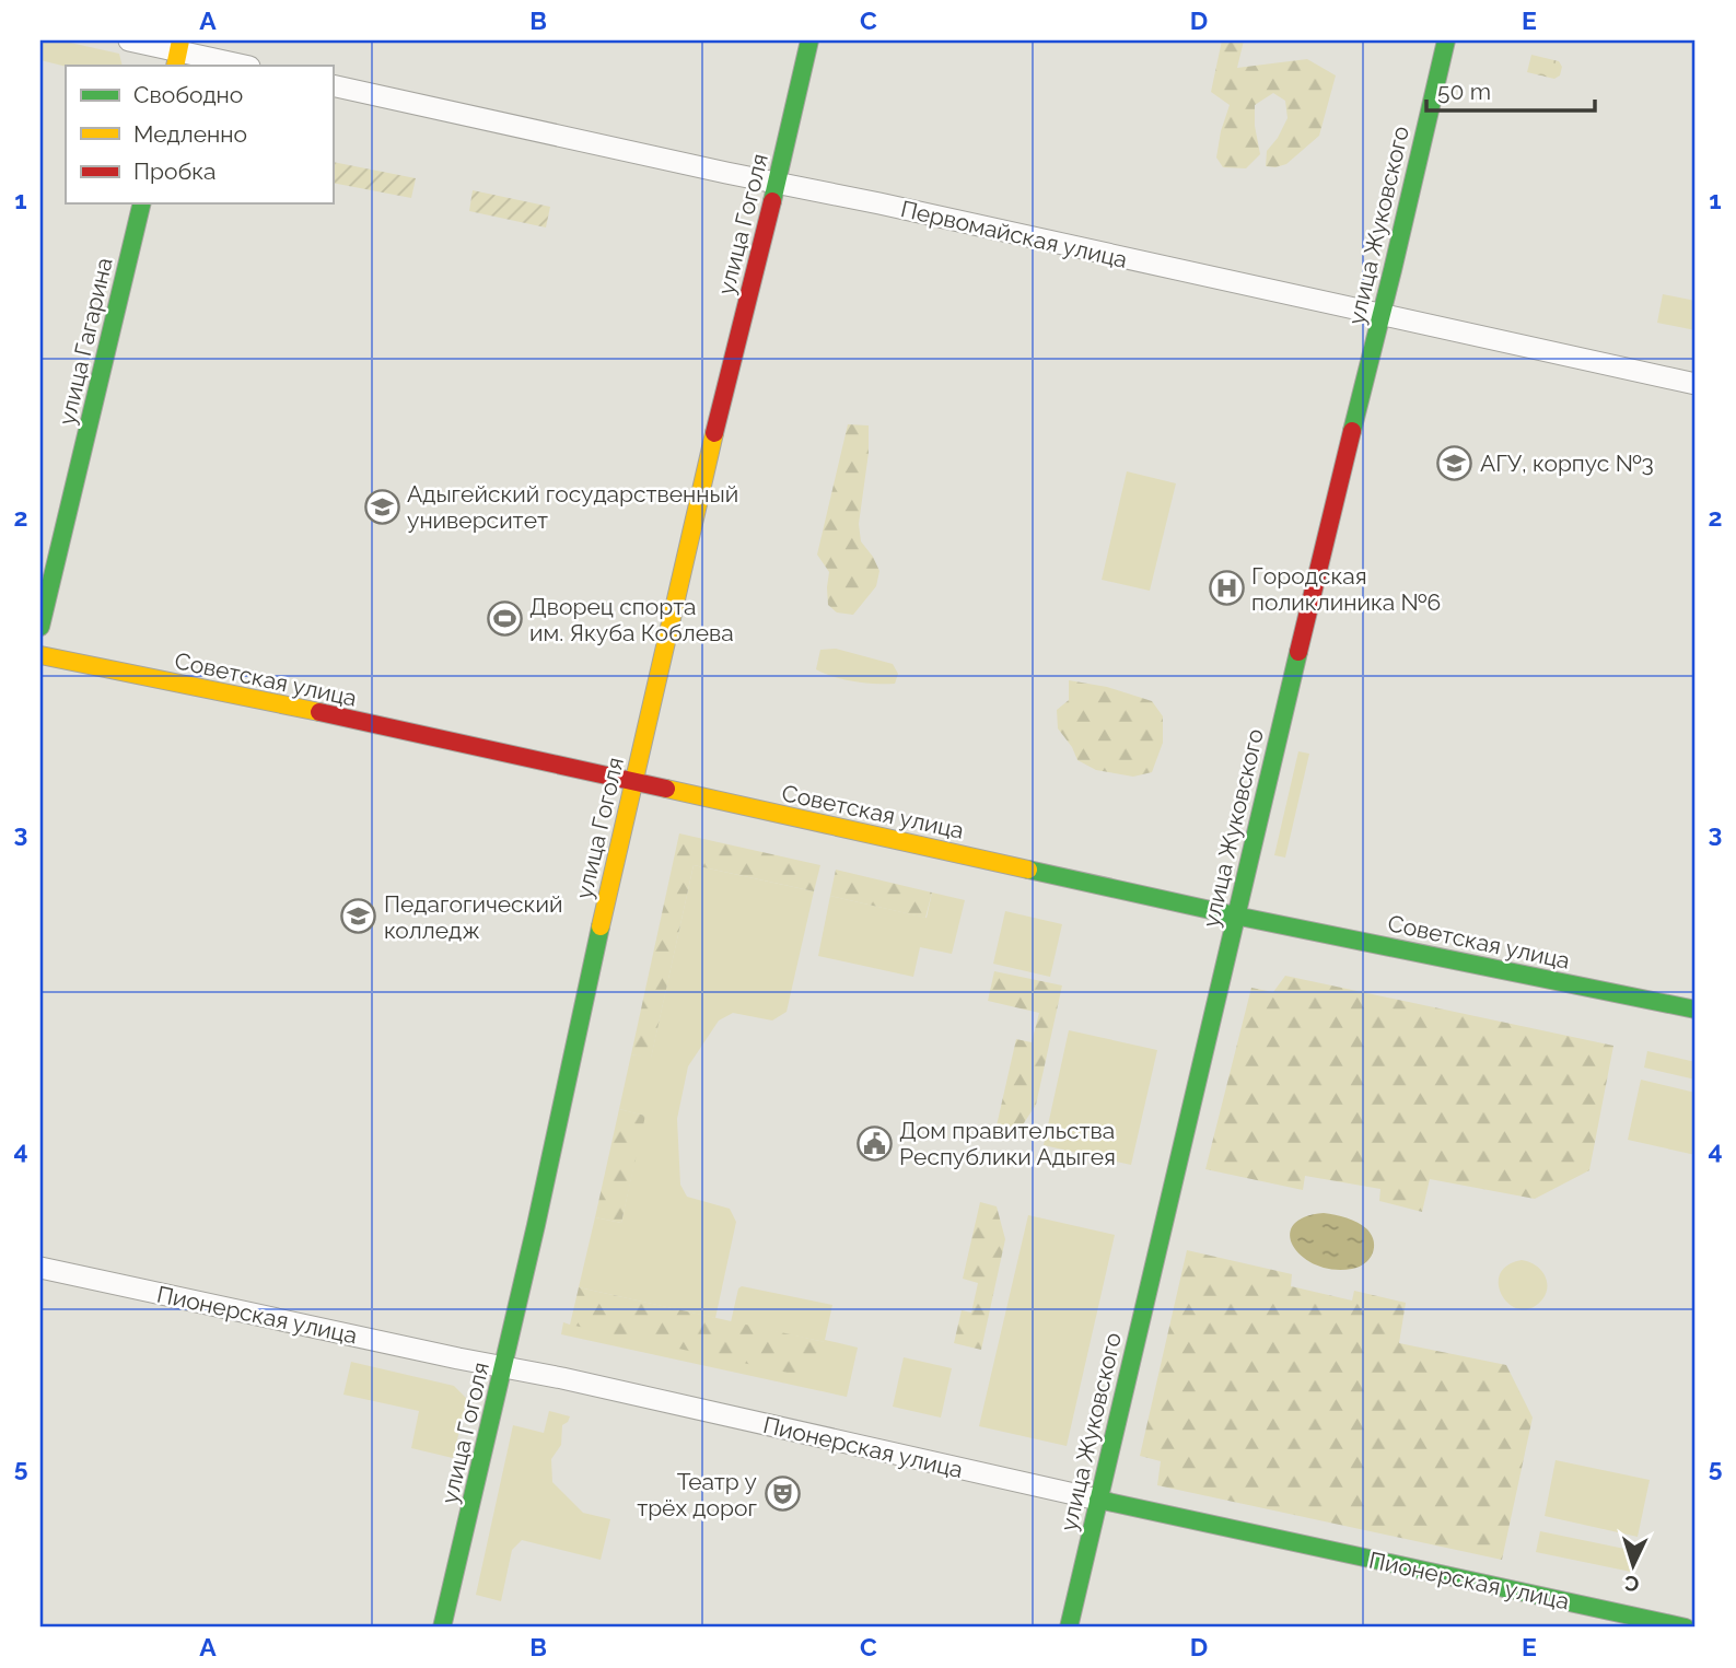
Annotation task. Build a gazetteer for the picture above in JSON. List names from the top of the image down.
{
  "streets": {
    "main road": [
      "улица Гоголя",
      "улица Жуковского",
      "улица Гагарина",
      "Советская улица",
      "Пионерская улица"
    ],
    "street": ["Первомайская улица"]
  },
  "crossings": [
    ["улица Гоголя", "Первомайская улица"],
    ["улица Гоголя", "Советская улица"],
    ["улица Гоголя", "Пионерская улица"],
    ["улица Жуковского", "Первомайская улица"],
    ["улица Жуковского", "Советская улица"],
    ["улица Жуковского", "Пионерская улица"]
  ],
  "places": {
    "school or university": ["АГУ, корпус №3", "Адыгейский государственный университет", "Педагогический колледж"],
    "hospital": ["Городская поликлиника №6"],
    "sports": ["Дворец спорта им. Якуба Коблева"],
    "public building": ["Дом правительства Республики Адыгея"],
    "theatre": ["Театр у трёх дорог"]
  },
  "legend": ["Свободно", "Медленно", "Пробка"],
  "scale_bar": "50 m",
  "north": "bottom",
  "grid": {
    "columns": [
      "A",
      "B",
      "C",
      "D",
      "E"
    ],
    "rows": [
      "1",
      "2",
      "3",
      "4",
      "5"
    ]
  }
}
